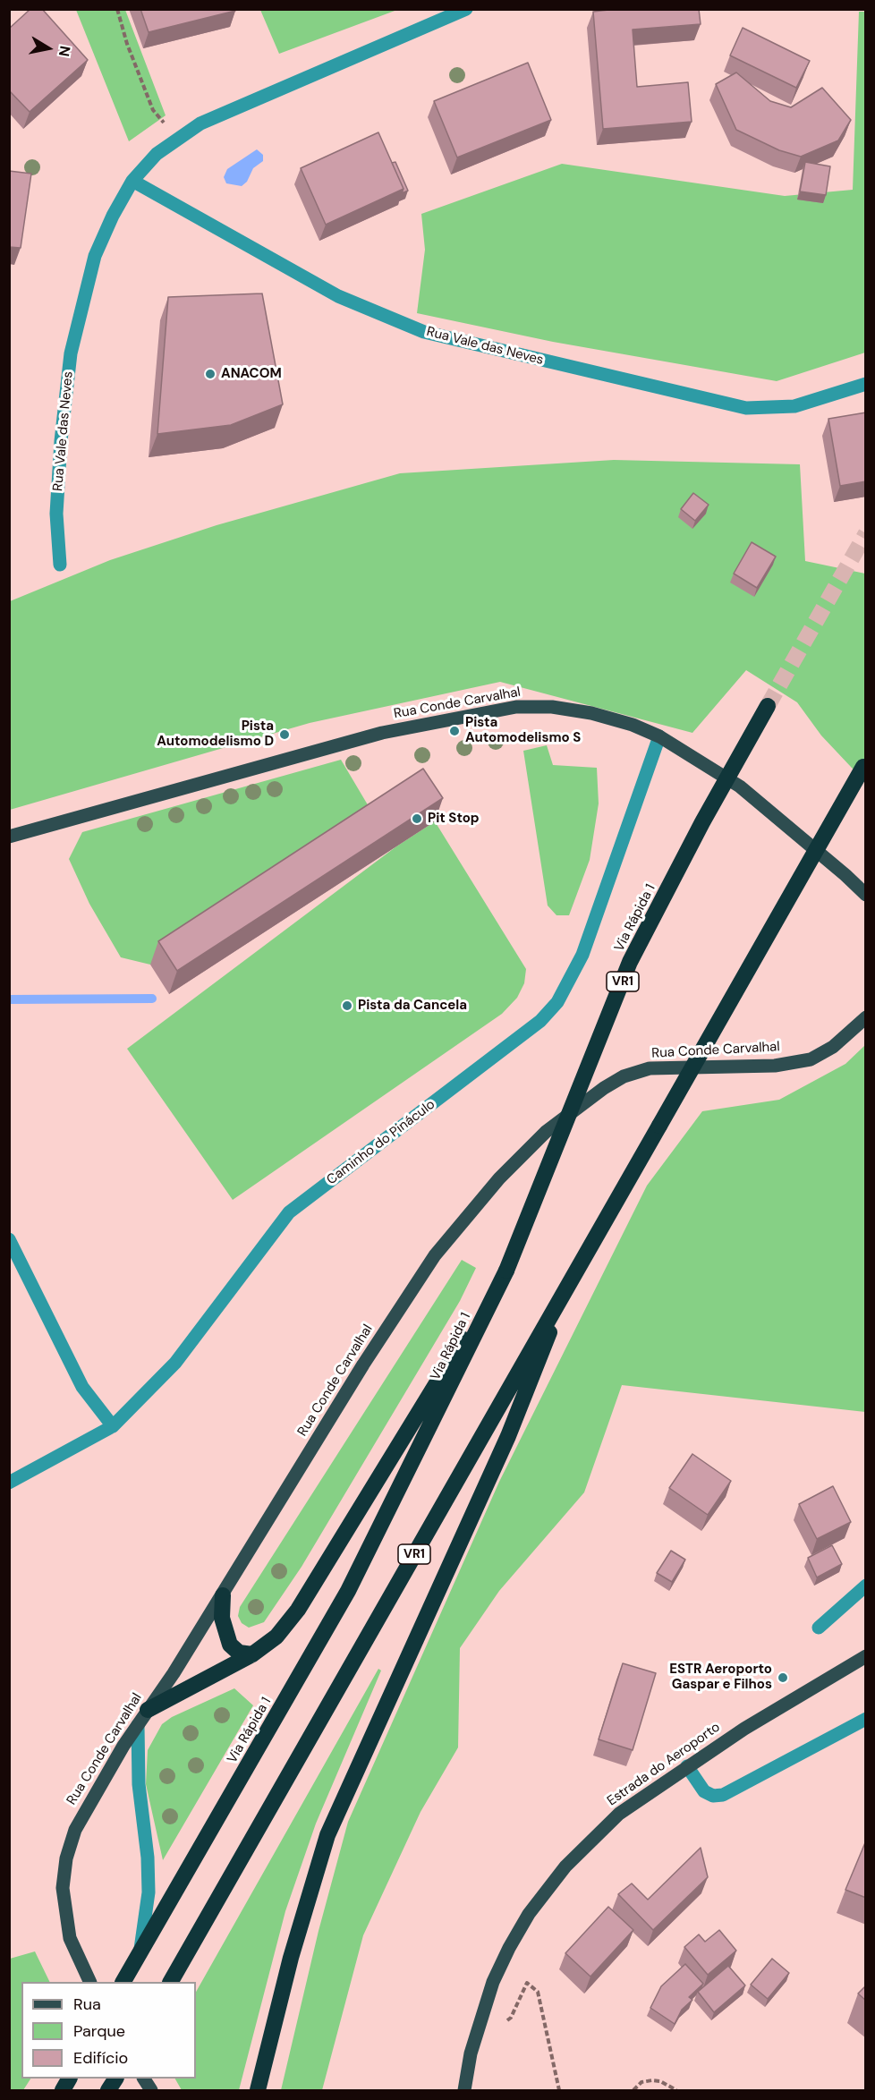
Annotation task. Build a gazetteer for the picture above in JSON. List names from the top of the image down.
{
  "streets": {
    "highway": ["Via Rápida 1", "VR1"],
    "main road": ["Rua Conde Carvalhal", "Estrada do Aeroporto"],
    "street": ["Rua Vale das Neves", "Caminho do Pináculo"]
  },
  "crossings": [
    ["Rua Conde Carvalhal", "Caminho do Pináculo"]
  ],
  "places": [
    "ANACOM",
    "Pista Automodelismo S",
    "Pista Automodelismo D",
    "Pit Stop",
    "Pista da Cancela",
    "ESTR Aeroporto Gaspar e Filhos"
  ],
  "legend": ["Rua", "Parque", "Edifício"],
  "north": "right"
}
